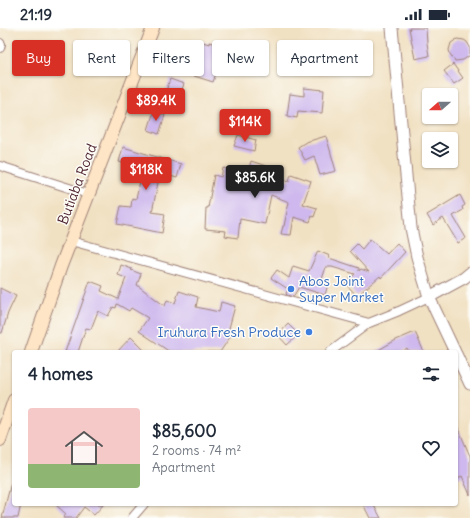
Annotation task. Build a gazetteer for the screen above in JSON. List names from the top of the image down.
{
  "streets": {
    "main road": ["Butiaba Road"]
  },
  "places": ["Abos Joint Super Market", "Iruhura Fresh Produce"],
  "north": "left",
  "page": {
    "status": "21:19",
    "chip": [
      "Buy",
      "Rent",
      "Filters",
      "New",
      "Apartment"
    ],
    "price": [
      "$89.4K",
      "$114K",
      "$118K",
      "$85.6K"
    ],
    "heading": "4 homes",
    "list": [
      {
        "name": "$85,600",
        "note": "2 rooms · 74 m² · Apartment"
      }
    ]
  }
}
